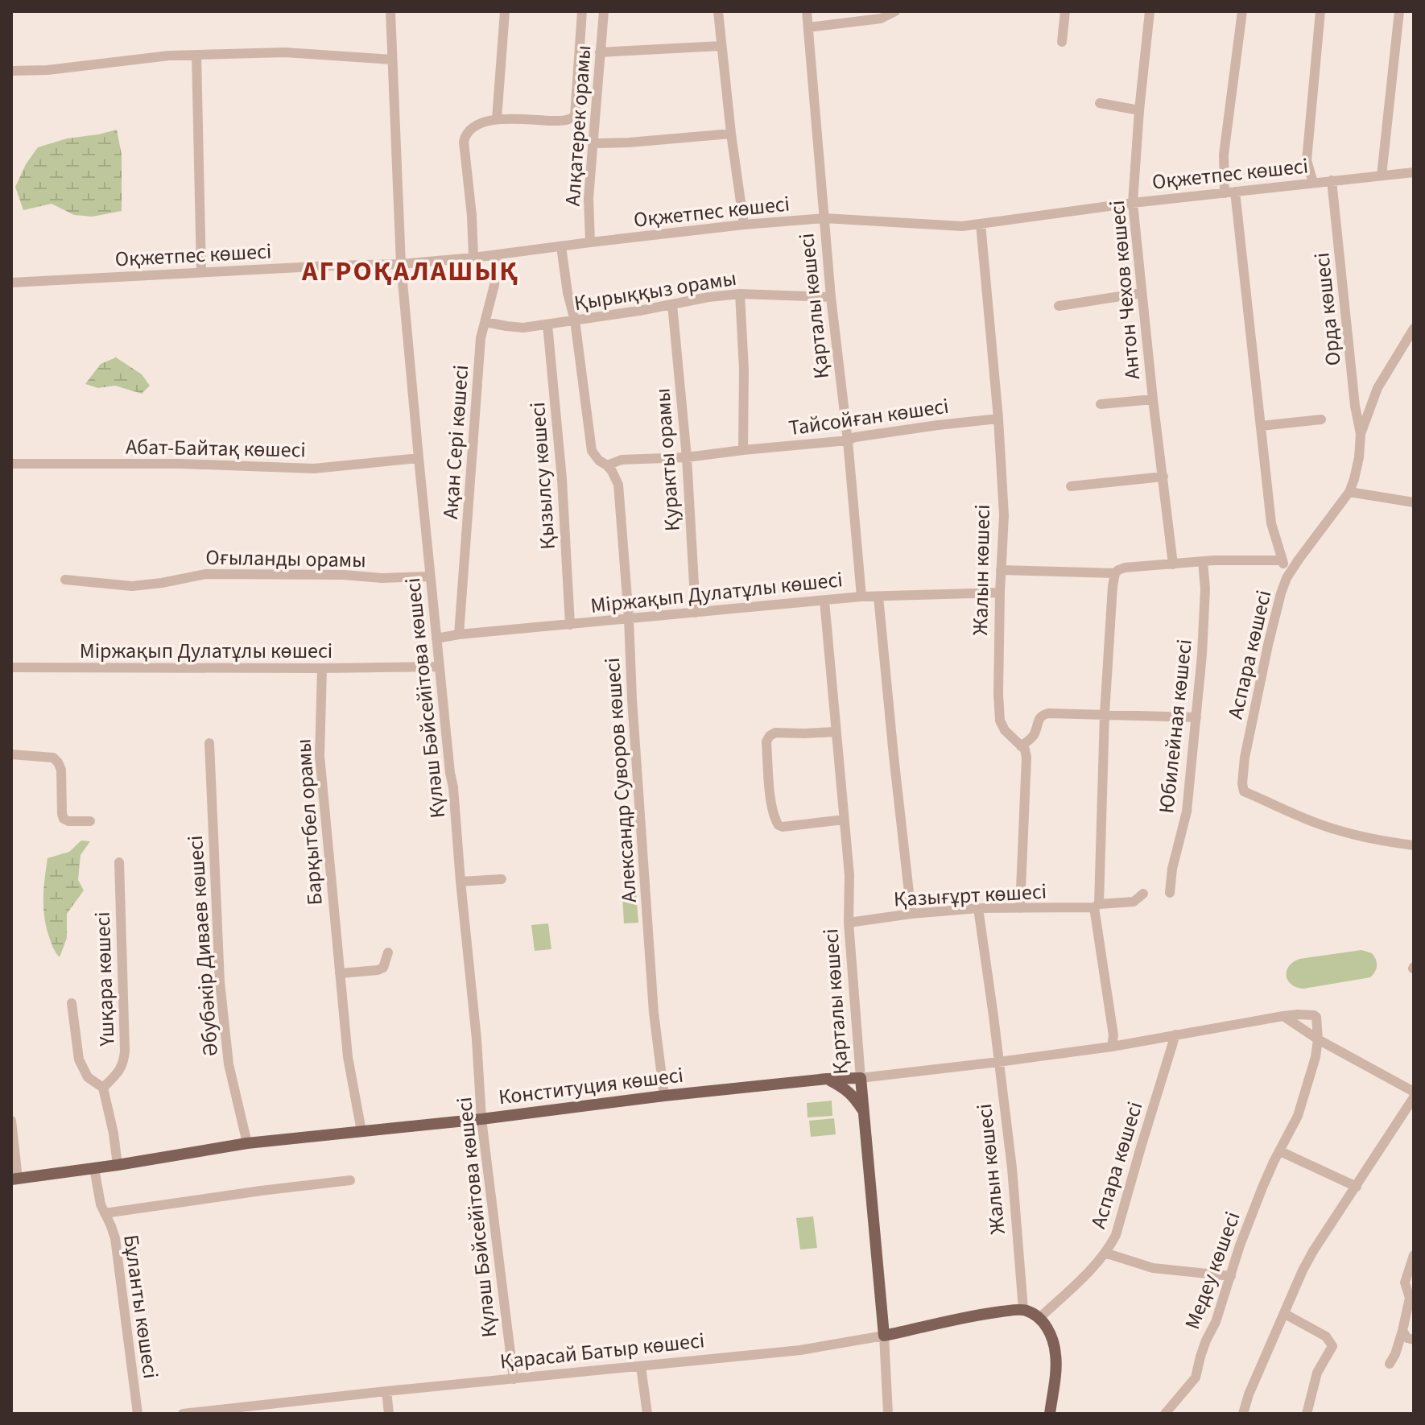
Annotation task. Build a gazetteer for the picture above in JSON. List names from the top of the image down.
{
  "streets": {
    "main road": ["Қарталы көшесі", "Конституция көшесі", "Қарасай Батыр көшесі"],
    "street": [
      "Алқатерек орамы",
      "Оқжетпес көшесі",
      "Антон Чехов көшесі",
      "Қырыққыз орамы",
      "Орда көшесі",
      "Тайсойған көшесі",
      "Ақан Сері көшесі",
      "Абат-Байтақ көшесі",
      "Қуракты орамы",
      "Қызылсу көшесі",
      "Оғыланды орамы",
      "Жалын көшесі",
      "Міржақып Дулатұлы көшесі",
      "Аспара көшесі",
      "Күләш Бәйсейітова көшесі",
      "Юбилейная көшесі",
      "Александр Суворов көшесі",
      "Барқытбел орамы",
      "Қазығұрт көшесі",
      "Әбубәкір Диваев көшесі",
      "Үшқара көшесі",
      "Медеу көшесі",
      "Бұланты көшесі"
    ]
  },
  "crossings": [
    ["Алқатерек орамы", "Оқжетпес көшесі"],
    ["Оқжетпес көшесі", "Антон Чехов көшесі"],
    ["Оқжетпес көшесі", "Қарталы көшесі"],
    ["Оқжетпес көшесі", "Орда көшесі"],
    ["Оқжетпес көшесі", "Ақан Сері көшесі"],
    ["Оқжетпес көшесі", "Жалын көшесі"],
    ["Оқжетпес көшесі", "Күләш Бәйсейітова көшесі"],
    ["Оқжетпес көшесі", "Александр Суворов көшесі"],
    ["Қырыққыз орамы", "Қарталы көшесі"],
    ["Қырыққыз орамы", "Ақан Сері көшесі"],
    ["Қырыққыз орамы", "Қуракты орамы"],
    ["Қырыққыз орамы", "Қызылсу көшесі"],
    ["Қырыққыз орамы", "Александр Суворов көшесі"],
    ["Қарталы көшесі", "Тайсойған көшесі"],
    ["Қарталы көшесі", "Міржақып Дулатұлы көшесі"],
    ["Қарталы көшесі", "Қазығұрт көшесі"],
    ["Қарталы көшесі", "Конституция көшесі"],
    ["Қарталы көшесі", "Қарасай Батыр көшесі"],
    ["Орда көшесі", "Аспара көшесі"],
    ["Тайсойған көшесі", "Қуракты орамы"],
    ["Тайсойған көшесі", "Жалын көшесі"],
    ["Тайсойған көшесі", "Александр Суворов көшесі"],
    ["Ақан Сері көшесі", "Міржақып Дулатұлы көшесі"],
    ["Абат-Байтақ көшесі", "Күләш Бәйсейітова көшесі"],
    ["Қуракты орамы", "Міржақып Дулатұлы көшесі"],
    ["Қызылсу көшесі", "Міржақып Дулатұлы көшесі"],
    ["Оғыланды орамы", "Күләш Бәйсейітова көшесі"],
    ["Жалын көшесі", "Міржақып Дулатұлы көшесі"],
    ["Жалын көшесі", "Қазығұрт көшесі"],
    ["Жалын көшесі", "Конституция көшесі"],
    ["Жалын көшесі", "Қарасай Батыр көшесі"],
    ["Міржақып Дулатұлы көшесі", "Күләш Бәйсейітова көшесі"],
    ["Міржақып Дулатұлы көшесі", "Александр Суворов көшесі"],
    ["Міржақып Дулатұлы көшесі", "Барқытбел орамы"],
    ["Аспара көшесі", "Конституция көшесі"],
    ["Күләш Бәйсейітова көшесі", "Конституция көшесі"],
    ["Күләш Бәйсейітова көшесі", "Қарасай Батыр көшесі"],
    ["Александр Суворов көшесі", "Конституция көшесі"],
    ["Барқытбел орамы", "Конституция көшесі"],
    ["Әбубәкір Диваев көшесі", "Конституция көшесі"],
    ["Конституция көшесі", "Медеу көшесі"],
    ["Конституция көшесі", "Бұланты көшесі"]
  ],
  "districts": ["АГРОҚАЛАШЫҚ"]
}
